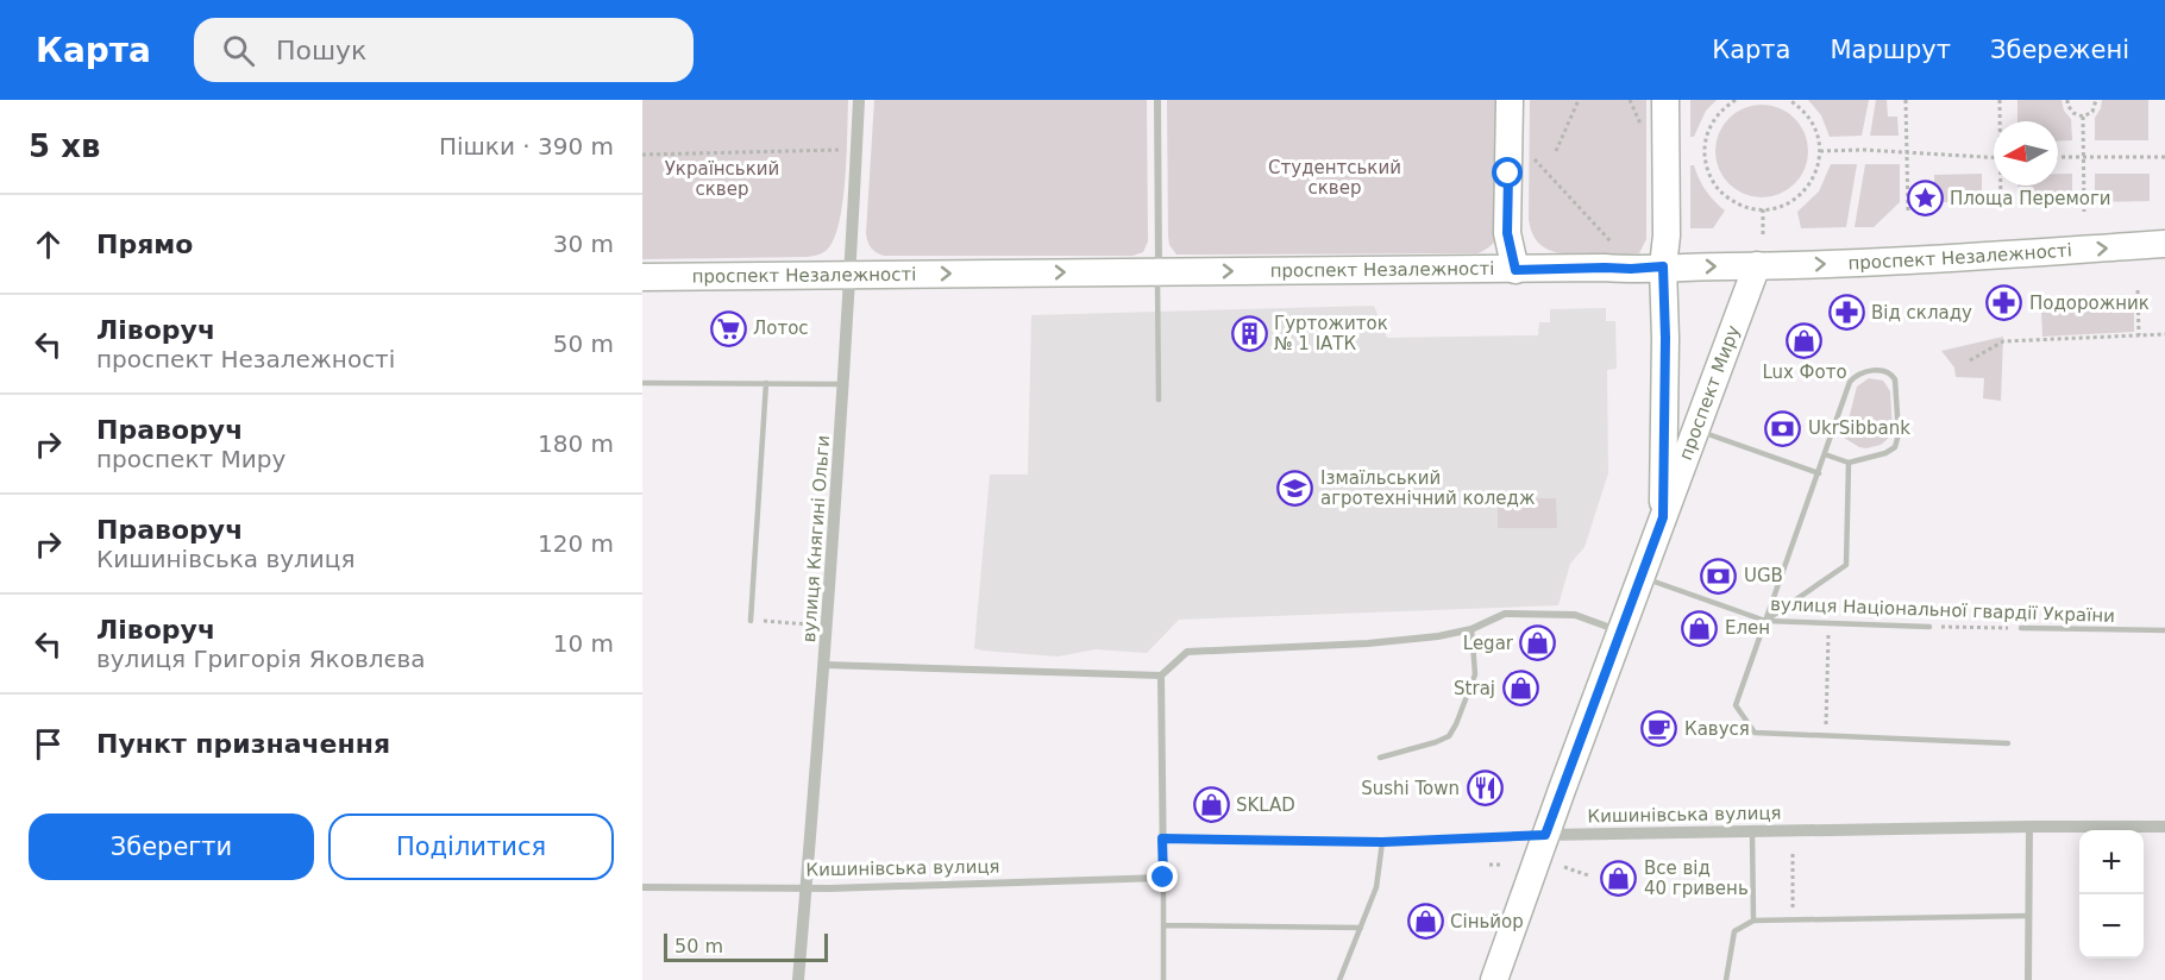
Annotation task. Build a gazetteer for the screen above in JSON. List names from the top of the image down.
{
  "streets": {
    "main road": ["проспект Незалежності", "проспект Миру"],
    "street": ["вулиця Княгині Ольги", "Кишинівська вулиця"],
    "lane": ["вулиця Національної гвардії України"]
  },
  "crossings": [
    ["проспект Незалежності", "проспект Миру"],
    ["проспект Незалежності", "вулиця Княгині Ольги"],
    ["проспект Миру", "вулиця Національної гвардії України"],
    ["проспект Миру", "Кишинівська вулиця"],
    ["вулиця Княгині Ольги", "Кишинівська вулиця"]
  ],
  "one_way": ["проспект Незалежності"],
  "parks": ["Студентський сквер", "Український сквер"],
  "places": {
    "place": ["Площа Перемоги"],
    "pharmacy": ["Подорожник", "Від складу"],
    "supermarket": ["Лотос"],
    "building": ["Гуртожиток № 1 ІАТК"],
    "shop": [
      "Lux Фото",
      "Елен",
      "Legar",
      "Straj",
      "SKLAD",
      "Все від 40 гривень",
      "Сіньйор"
    ],
    "bank": ["UkrSibbank", "UGB"],
    "school or university": ["Ізмаїльський агротехнічний коледж"],
    "cafe": ["Кавуся"],
    "restaurant": ["Sushi Town"]
  },
  "scale_bar": "50 m",
  "north": "left",
  "page": {
    "header": "Карта",
    "search": "Пошук",
    "nav": ["Карта", "Маршрут", "Збережені"],
    "heading": ["5 хв", "Пішки · 390 m"],
    "list": [
      ["Прямо", "30 m"],
      ["Ліворуч", "проспект Незалежності", "50 m"],
      ["Праворуч", "проспект Миру", "180 m"],
      ["Праворуч", "Кишинівська вулиця", "120 m"],
      ["Ліворуч", "вулиця Григорія Яковлєва", "10 m"],
      "Пункт призначення"
    ],
    "buttons": ["Зберегти", "Поділитися"],
    "map_buttons": ["+", "−"],
    "scale": "50 m"
  }
}
